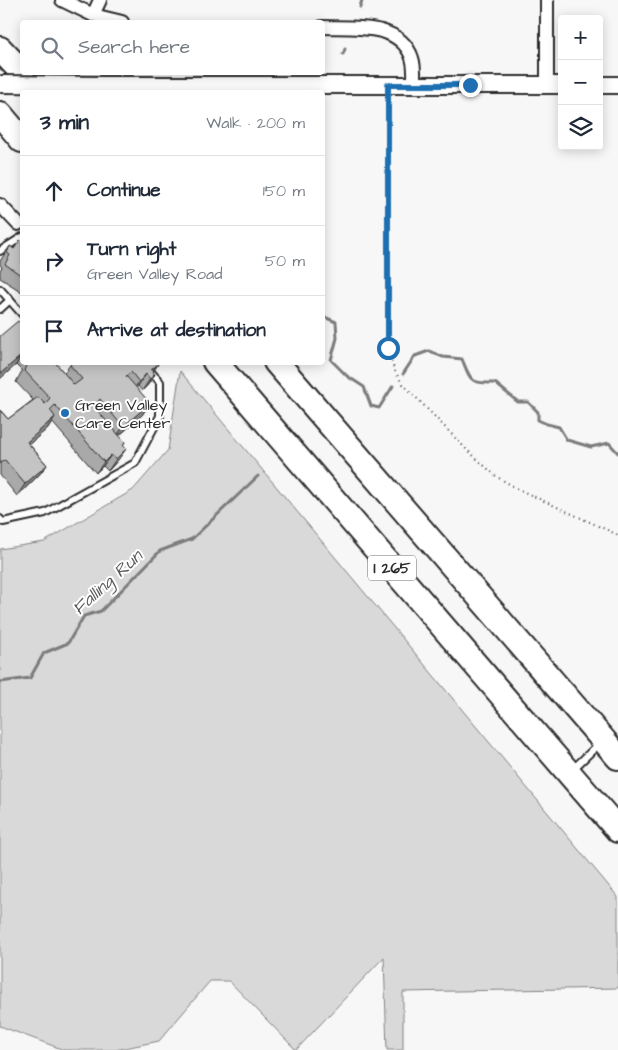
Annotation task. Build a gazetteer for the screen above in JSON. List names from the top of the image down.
{
  "streets": {
    "highway": ["I 265"]
  },
  "water": ["Falling Run"],
  "places": ["Green Valley Care Center"],
  "page": {
    "map_buttons": ["+", "−"],
    "search": "Search here",
    "heading": ["3 min", "Walk · 200 m"],
    "list": [
      ["Continue", "150 m"],
      ["Turn right", "Green Valley Road", "50 m"],
      "Arrive at destination"
    ]
  }
}
